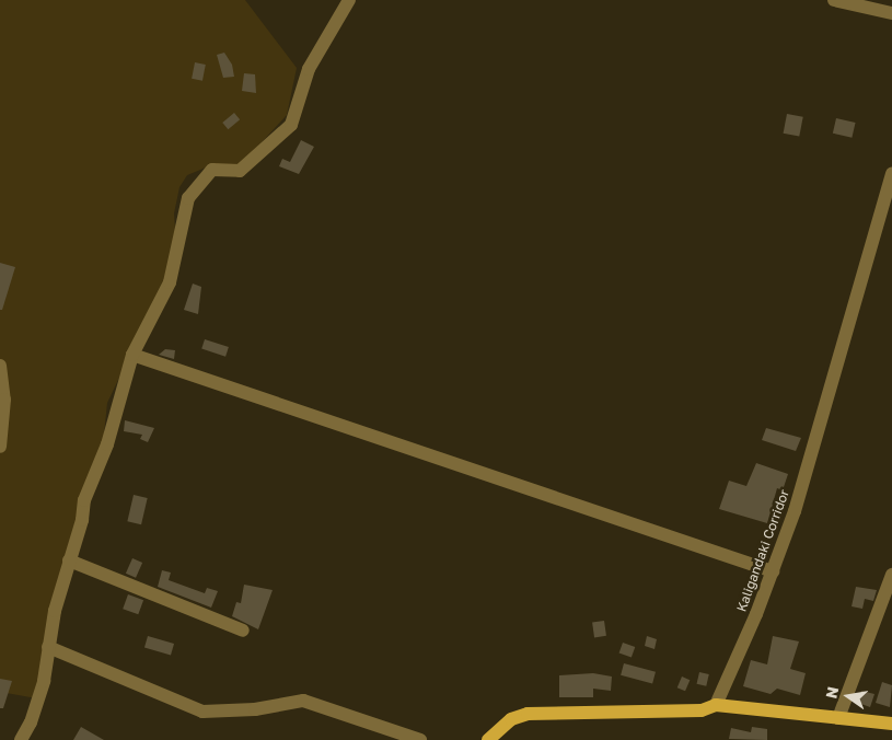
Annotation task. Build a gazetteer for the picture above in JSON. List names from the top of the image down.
{
  "streets": {
    "street": ["Kaligandaki Corridor"]
  },
  "north": "left"
}
